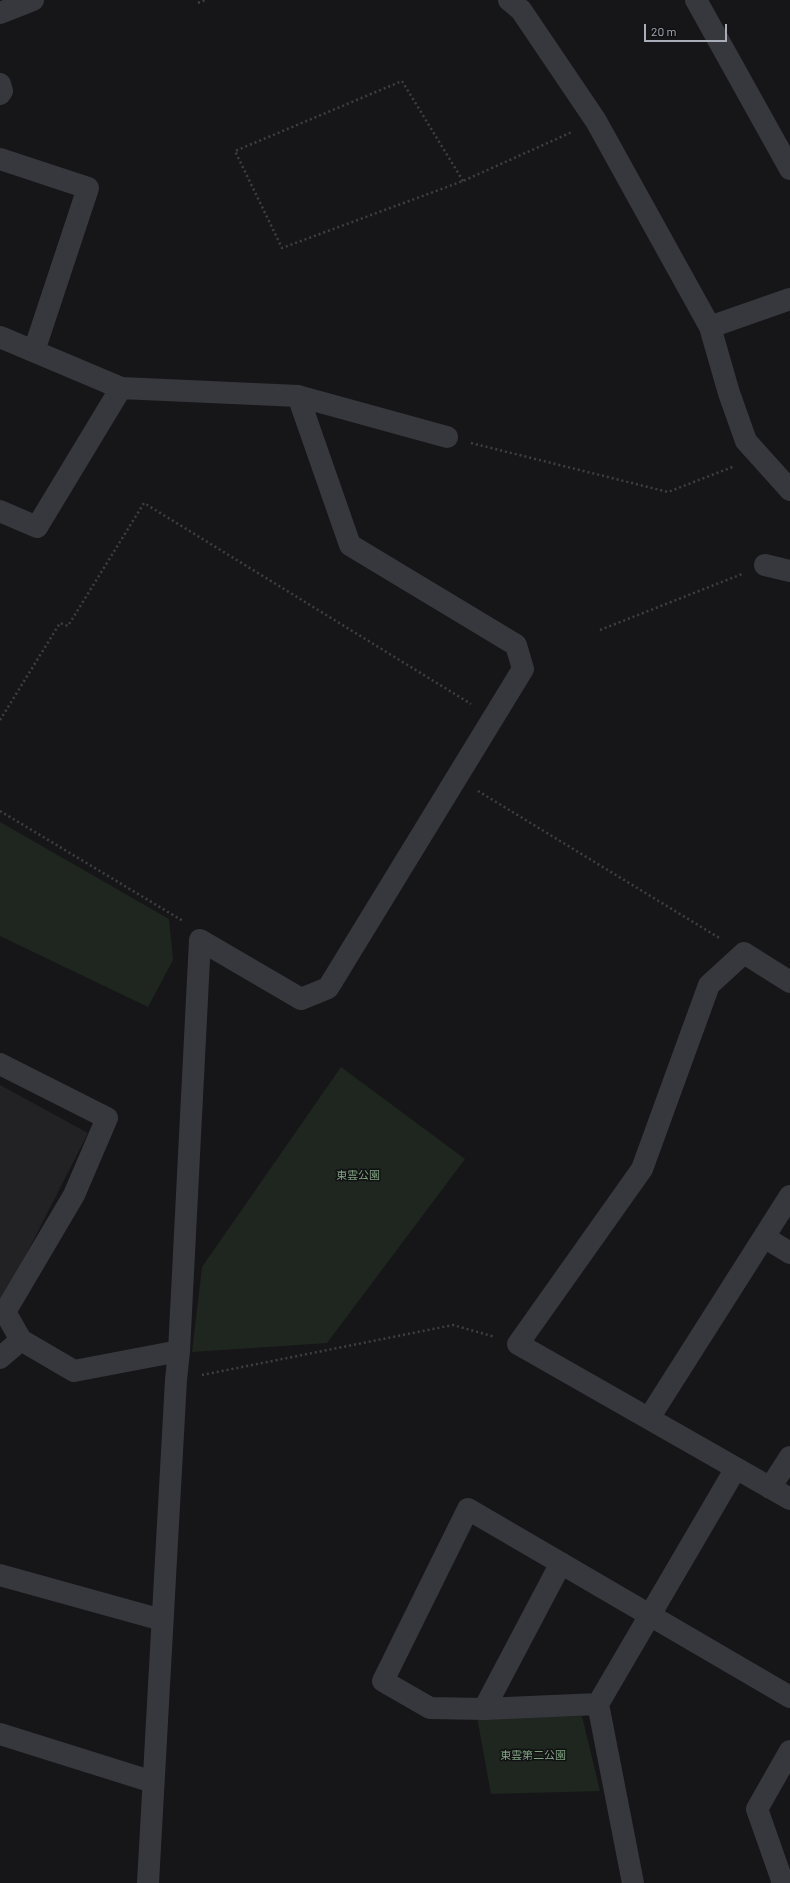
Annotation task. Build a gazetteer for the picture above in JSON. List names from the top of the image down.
{
  "parks": ["東雲公園", "東雲第二公園"],
  "scale_bar": "20 m"
}
